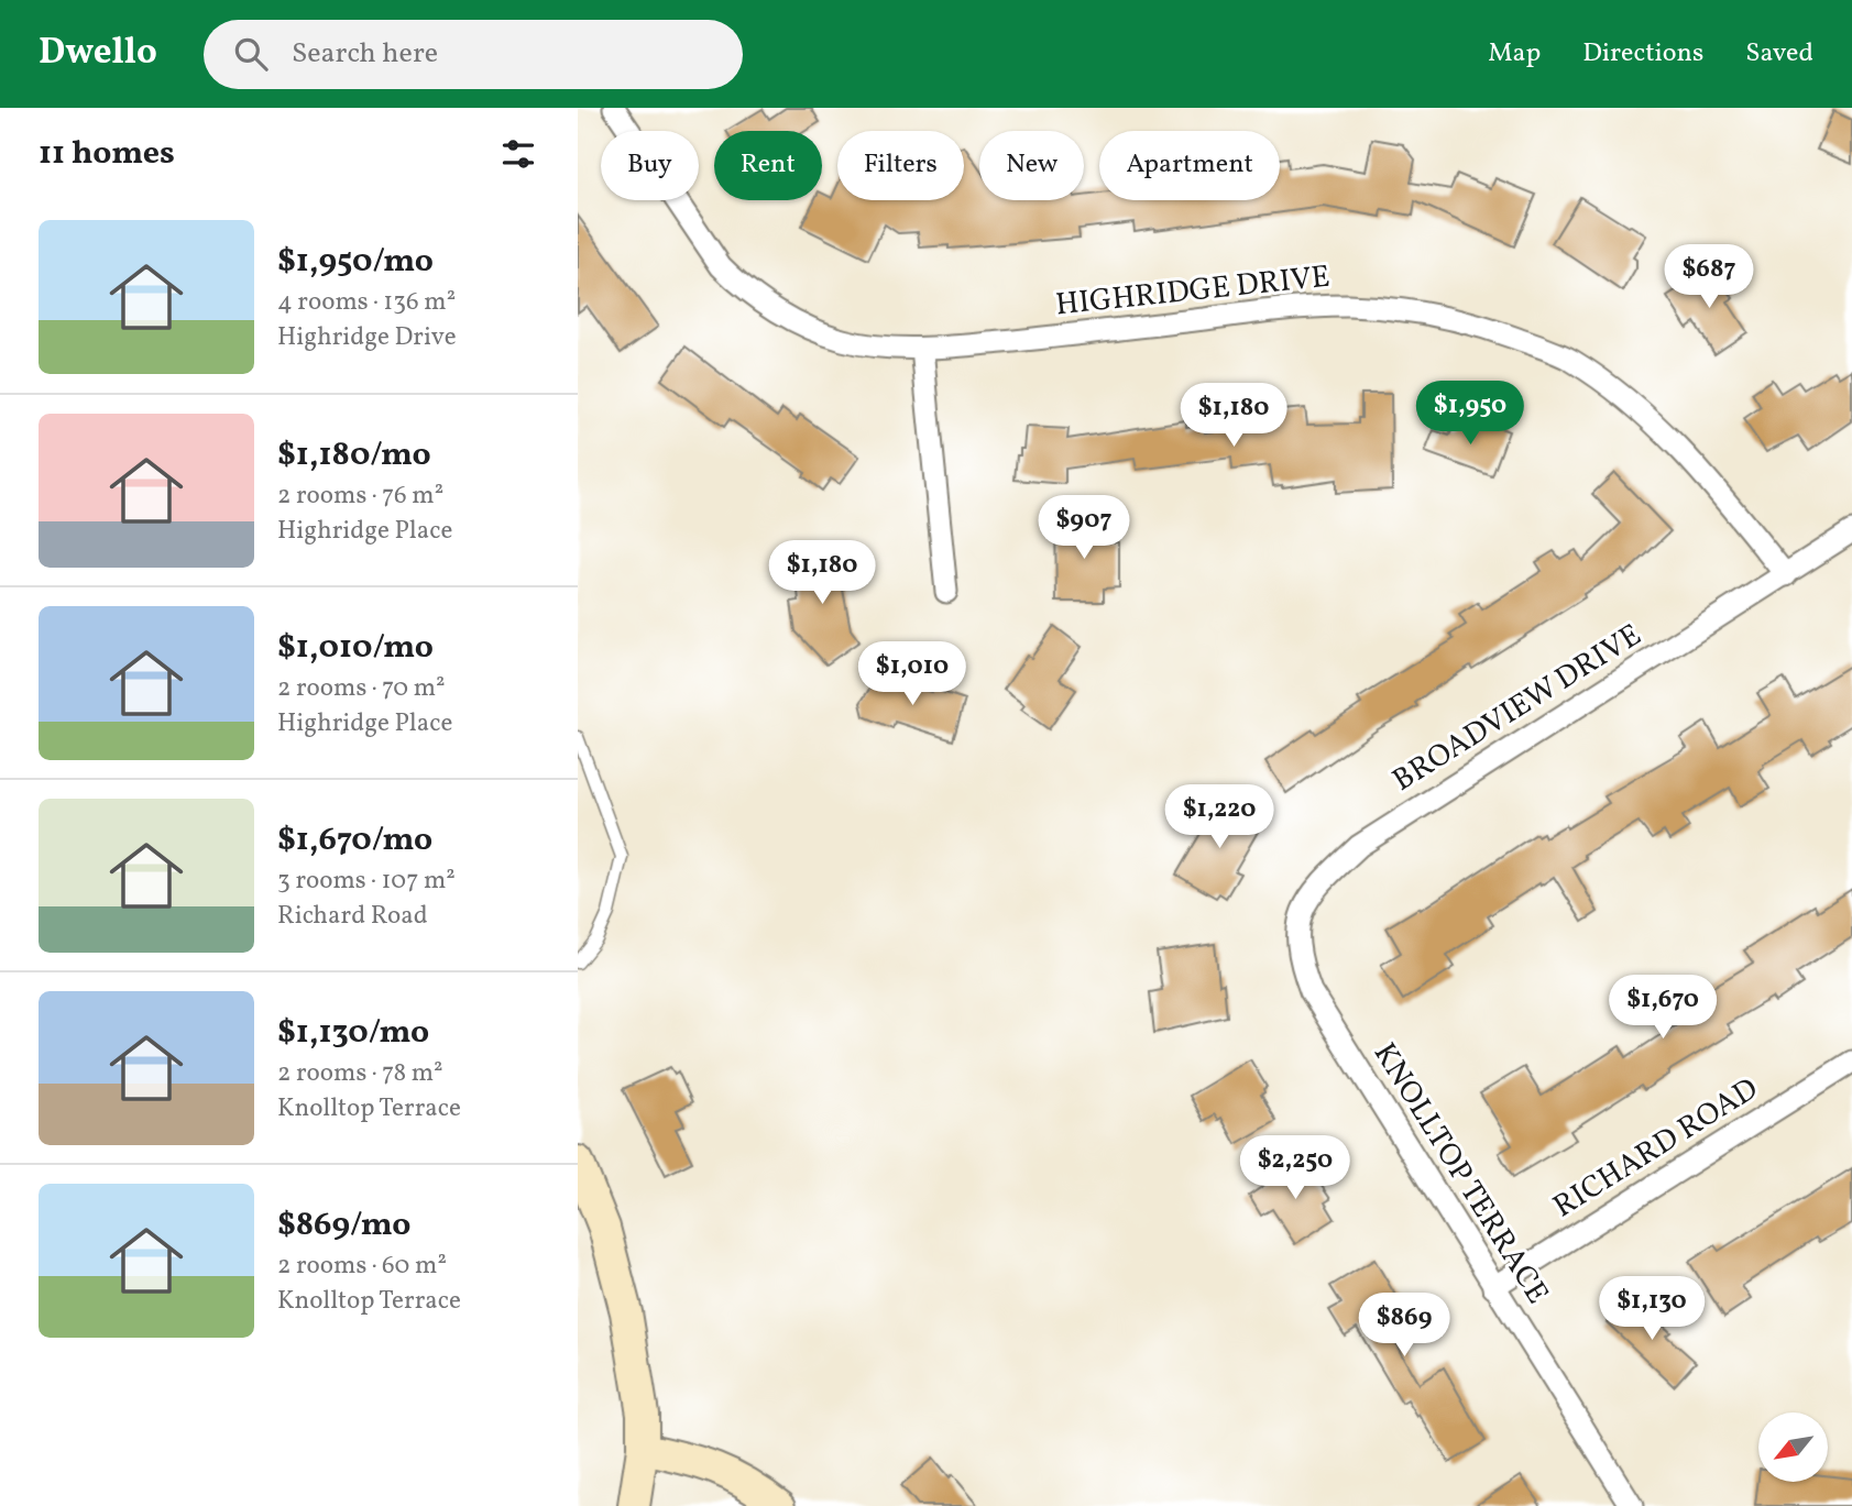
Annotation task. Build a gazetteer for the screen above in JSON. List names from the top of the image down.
{
  "streets": {
    "street": [
      "HIGHRIDGE DRIVE",
      "BROADVIEW DRIVE",
      "RICHARD ROAD",
      "KNOLLTOP TERRACE"
    ]
  },
  "crossings": [
    ["HIGHRIDGE DRIVE", "BROADVIEW DRIVE"],
    ["BROADVIEW DRIVE", "KNOLLTOP TERRACE"],
    ["RICHARD ROAD", "KNOLLTOP TERRACE"]
  ],
  "north": "bottom left",
  "page": {
    "header": "Dwello",
    "search": "Search here",
    "nav": ["Map", "Directions", "Saved"],
    "heading": "11 homes",
    "chip": [
      "Buy",
      "Rent",
      "Filters",
      "New",
      "Apartment"
    ],
    "list": [
      {
        "name": "$1,950/mo",
        "note": "4 rooms · 136 m² · Highridge Drive"
      },
      {
        "name": "$1,180/mo",
        "note": "2 rooms · 76 m² · Highridge Place"
      },
      {
        "name": "$1,010/mo",
        "note": "2 rooms · 70 m² · Highridge Place"
      },
      {
        "name": "$1,670/mo",
        "note": "3 rooms · 107 m² · Richard Road"
      },
      {
        "name": "$1,130/mo",
        "note": "2 rooms · 78 m² · Knolltop Terrace"
      },
      {
        "name": "$869/mo",
        "note": "2 rooms · 60 m² · Knolltop Terrace"
      }
    ],
    "price": [
      "$687",
      "$1,950",
      "$1,180",
      "$907",
      "$1,180",
      "$1,010",
      "$1,220",
      "$1,670",
      "$2,250",
      "$1,130",
      "$869"
    ]
  }
}
